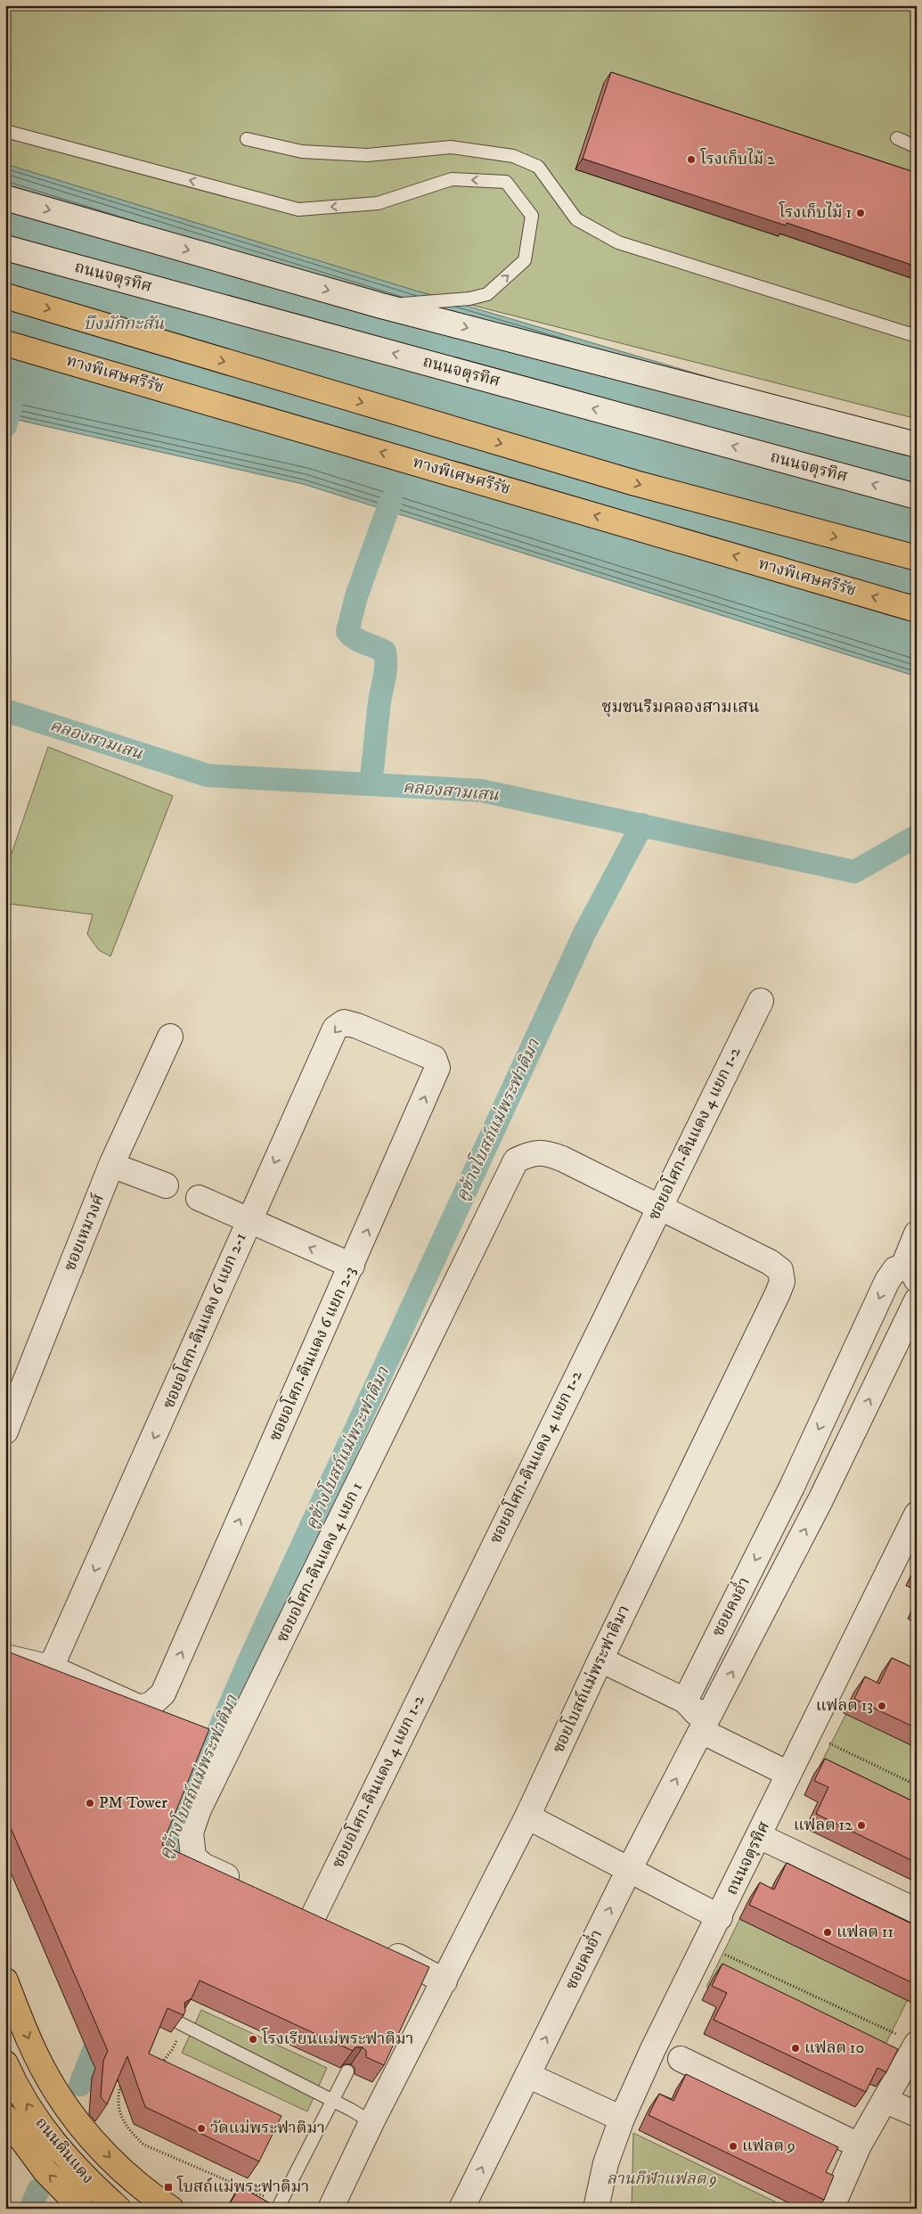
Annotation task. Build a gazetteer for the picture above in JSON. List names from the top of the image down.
{
  "streets": {
    "main road": ["ทางพิเศษศรีรัช", "ถนนดินแดง"],
    "street": [
      "ถนนจตุรทิศ",
      "ซอยอโศก-ดินแดง 4 แยก 1-2",
      "ซอยเหมวงศ์",
      "ซอยอโศก-ดินแดง 6 แยก 2-1",
      "ซอยอโศก-ดินแดง 6 แยก 2-3",
      "ซอยอโศก-ดินแดง 4 แยก 1",
      "ซอยคงอ่ำ",
      "ซอยโบสถ์แม่พระฟาติมา"
    ]
  },
  "crossings": [
    ["ซอยอโศก-ดินแดง 4 แยก 1-2", "ซอยอโศก-ดินแดง 4 แยก 1"],
    ["ซอยอโศก-ดินแดง 4 แยก 1-2", "ซอยโบสถ์แม่พระฟาติมา"],
    ["ซอยอโศก-ดินแดง 6 แยก 2-1", "ซอยอโศก-ดินแดง 6 แยก 2-3"],
    ["ซอยอโศก-ดินแดง 4 แยก 1", "ซอยโบสถ์แม่พระฟาติมา"]
  ],
  "one_way": ["ซอยอโศก-ดินแดง 6 แยก 2-1", "ซอยอโศก-ดินแดง 6 แยก 2-3"],
  "districts": ["ชุมชนริมคลองสามเสน"],
  "water": ["บึงมักกะสัน", "คลองสามเสน", "คูข้างโบสถ์แม่พระฟาติมา"],
  "parks": ["ลานกีฬาแฟลต 9"],
  "places": {
    "other": [
      "โรงเก็บไม้ 2",
      "โรงเก็บไม้ 1",
      "แฟลต 13",
      "PM Tower",
      "แฟลต 12",
      "แฟลต 11",
      "โรงเรียนแม่พระฟาติมา",
      "แฟลต 10",
      "วัดแม่พระฟาติมา",
      "แฟลต 9"
    ],
    "transit": ["โบสถ์แม่พระฟาติมา"]
  }
}
